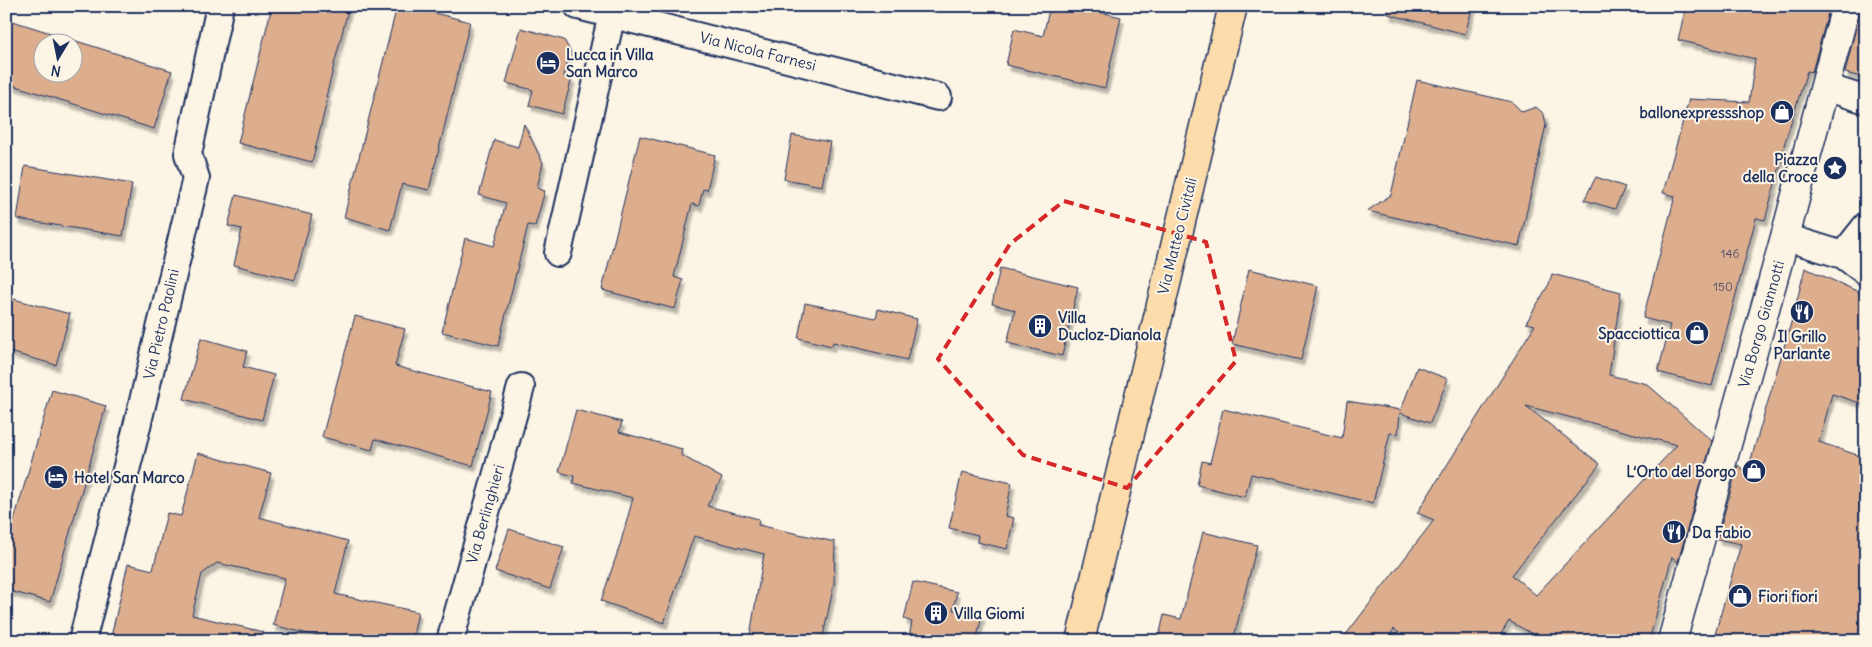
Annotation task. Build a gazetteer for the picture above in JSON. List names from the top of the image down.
{
  "streets": {
    "main road": ["Via Matteo Civitali"],
    "street": [
      "Via Nicola Farnesi",
      "Via Pietro Paolini",
      "Via Borgo Giannotti",
      "Via Berlinghieri"
    ]
  },
  "places": {
    "hotel": ["Lucca in Villa San Marco", "Hotel San Marco"],
    "shop": [
      "ballonexpressshop",
      "Spacciottica",
      "L‘Orto del Borgo",
      "Fiori fiori"
    ],
    "place": ["Piazza della Croce"],
    "restaurant": ["Il Grillo Parlante", "Da Fabio"],
    "building": ["Villa Ducloz-Dianola", "Villa Giomi"]
  },
  "house_numbers": ["146", "150"],
  "north": "bottom"
}
